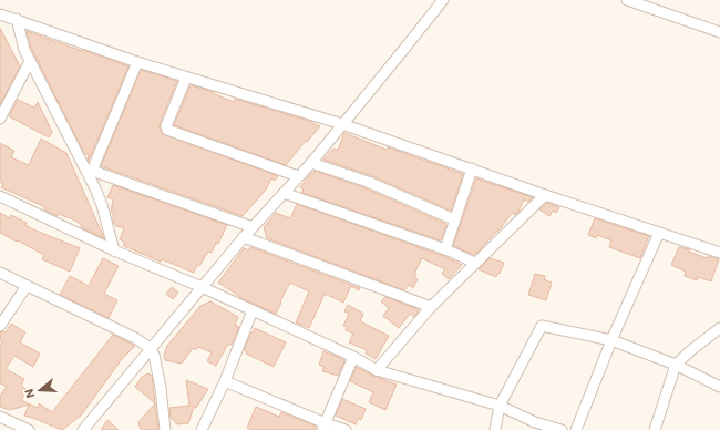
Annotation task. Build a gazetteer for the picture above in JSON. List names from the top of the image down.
{
  "north": "left"
}
